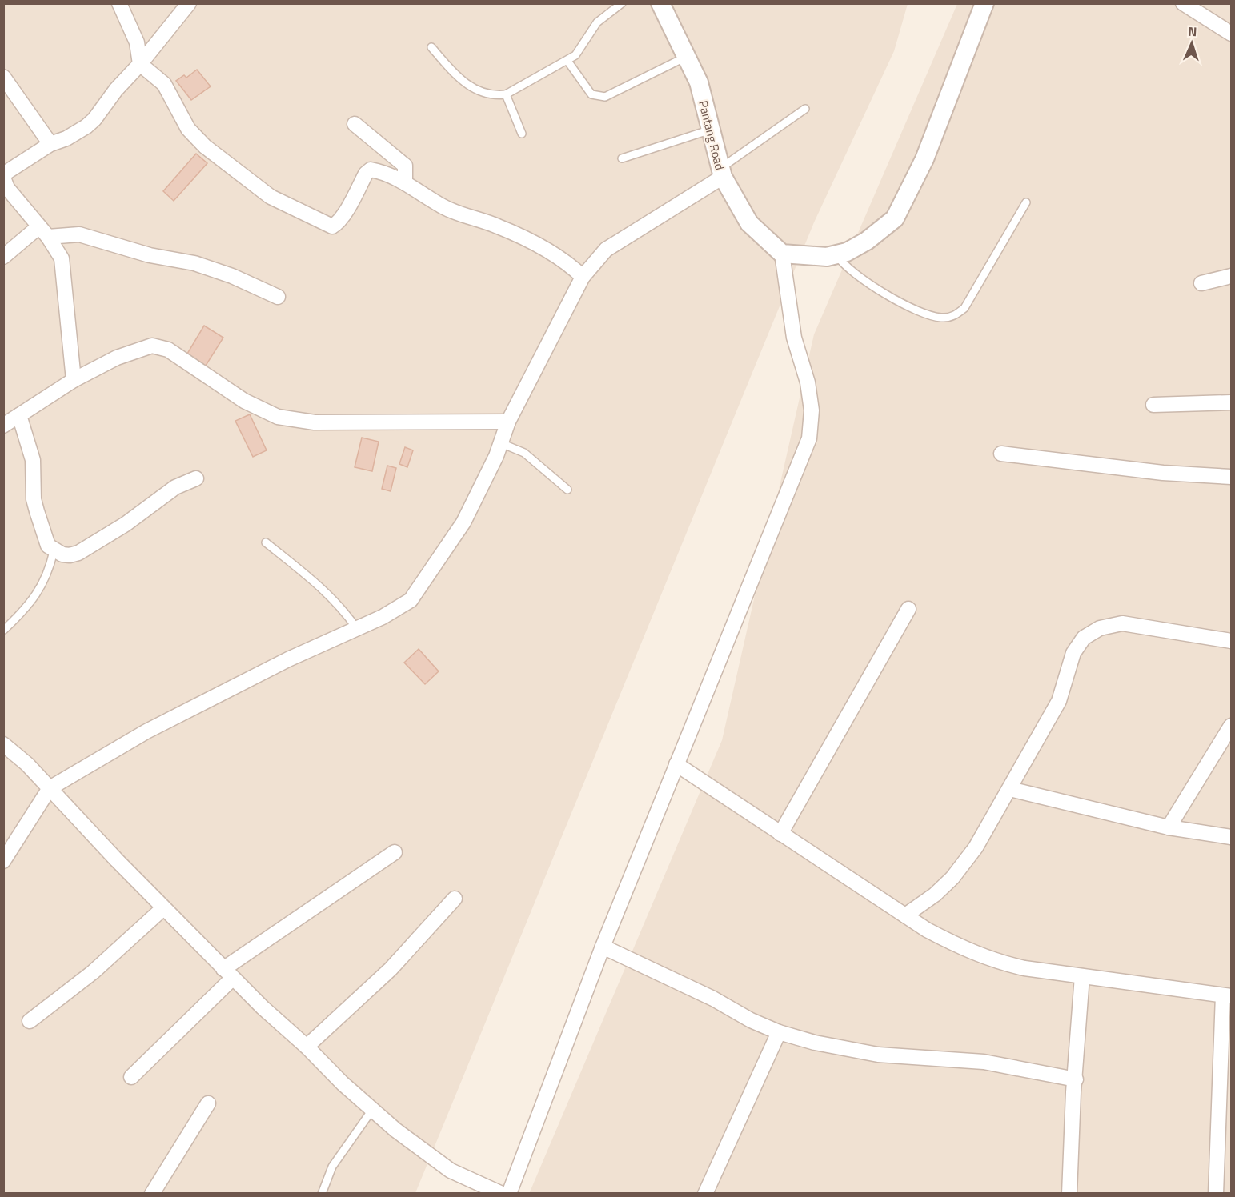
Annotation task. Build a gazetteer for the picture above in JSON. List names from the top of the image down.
{
  "streets": {
    "street": ["Pantang Road"]
  },
  "north": "top"
}
